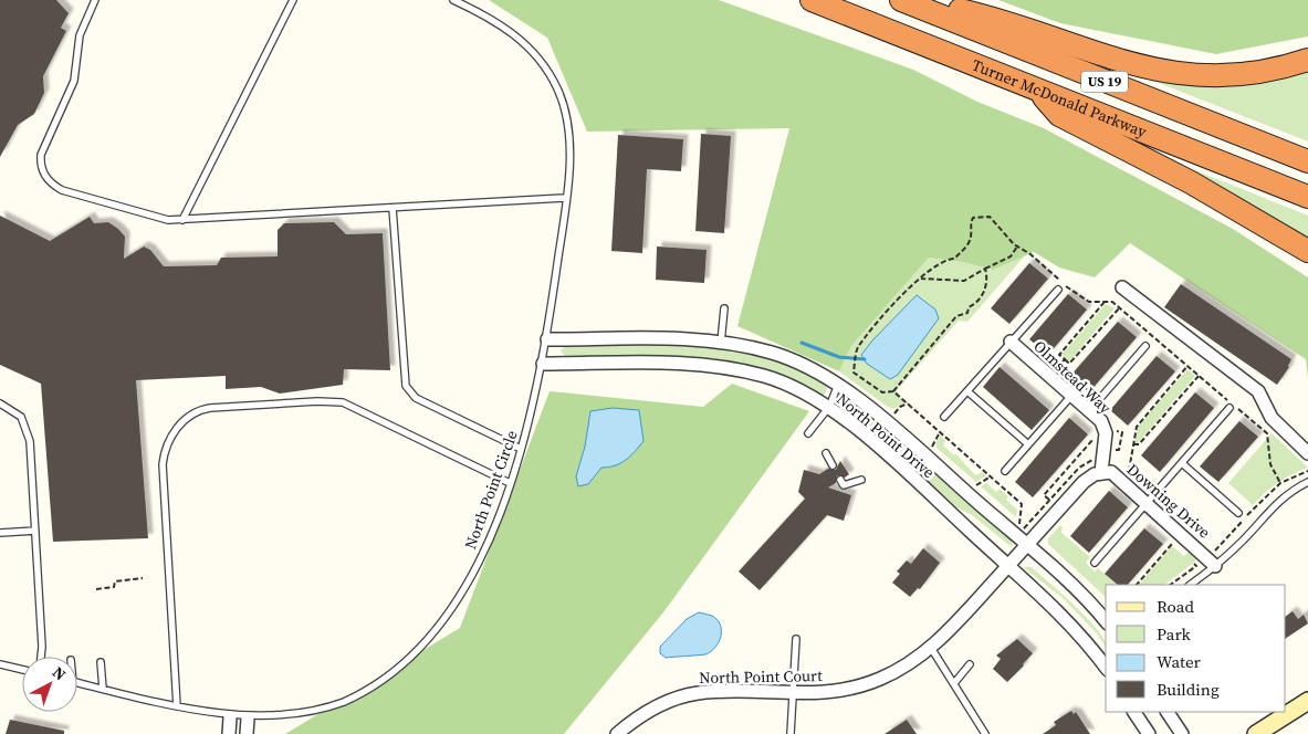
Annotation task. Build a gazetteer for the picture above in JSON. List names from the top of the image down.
{
  "streets": {
    "highway": ["US 19", "Turner McDonald Parkway"],
    "street": [
      "Olmstead Way",
      "North Point Drive",
      "Downing Drive",
      "North Point Court"
    ],
    "lane": ["North Point Circle"]
  },
  "crossings": [
    ["Olmstead Way", "Downing Drive"],
    ["North Point Drive", "North Point Circle"],
    ["North Point Drive", "Downing Drive"],
    ["North Point Drive", "North Point Court"],
    ["Downing Drive", "North Point Court"]
  ],
  "legend": [
    "Road",
    "Park",
    "Water",
    "Building"
  ],
  "north": "top right"
}
